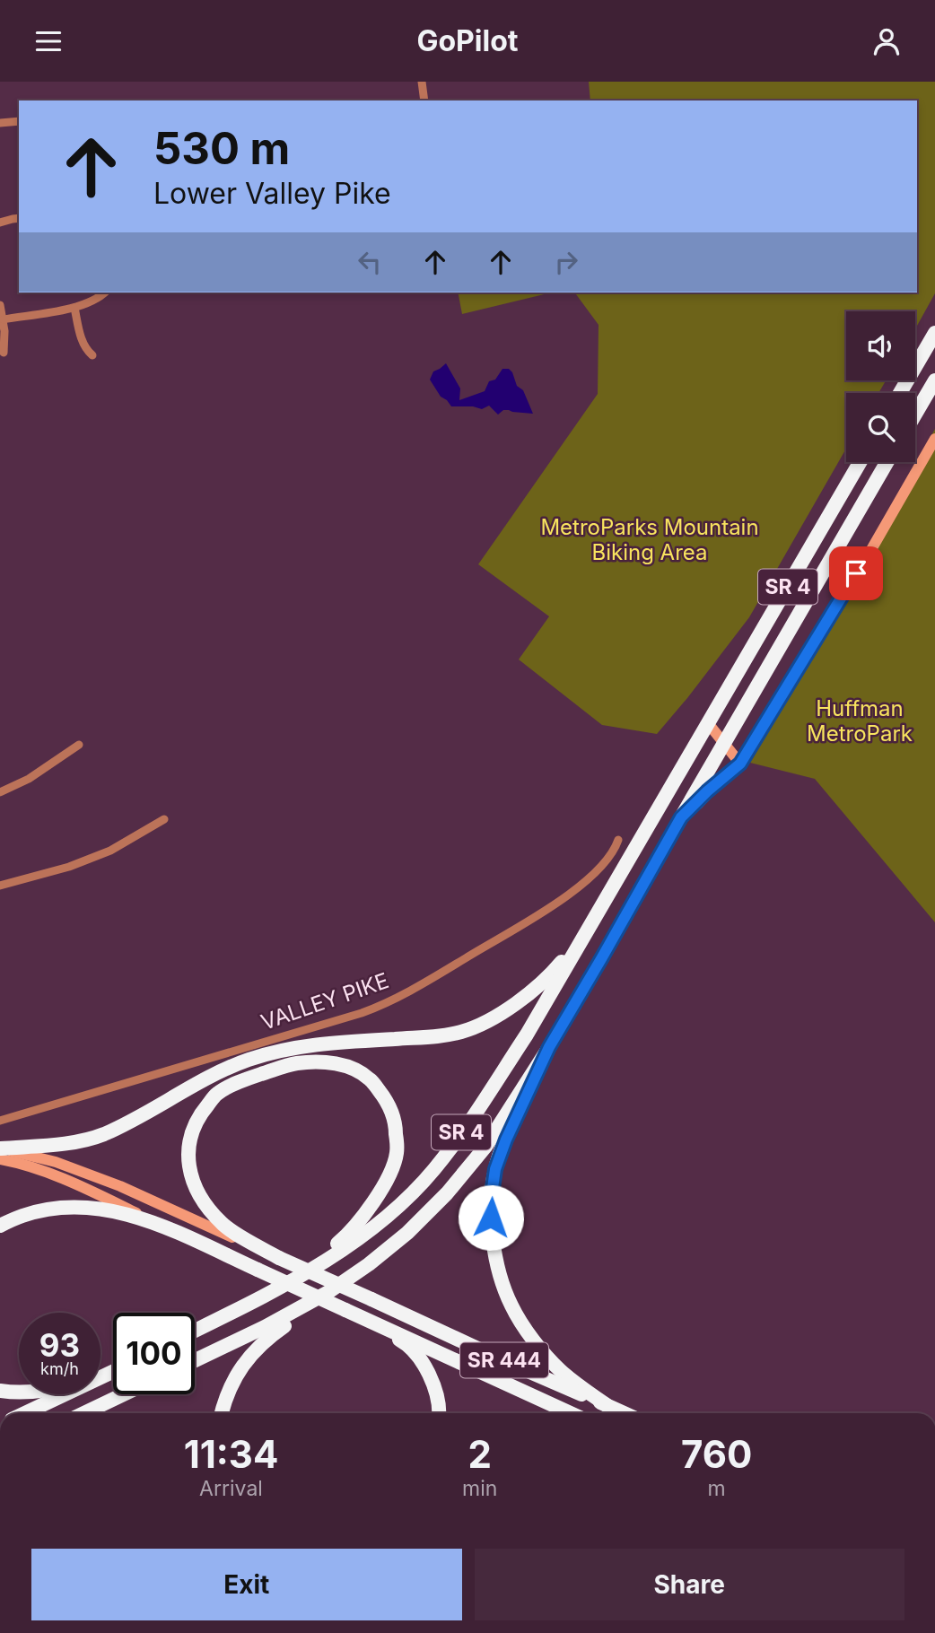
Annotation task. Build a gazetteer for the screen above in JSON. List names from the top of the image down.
{
  "streets": {
    "highway": ["SR 4", "SR 444"],
    "street": ["VALLEY PIKE"]
  },
  "parks": ["MetroParks Mountain Biking Area", "Huffman MetroPark"],
  "page": {
    "header": "GoPilot",
    "turn": ["530 m", "Lower Valley Pike"],
    "speed": "93 km/h",
    "limit": "100",
    "eta": [
      "11:34",
      "Arrival",
      "2",
      "min",
      "760",
      "m"
    ],
    "buttons": ["Exit", "Share"]
  }
}
